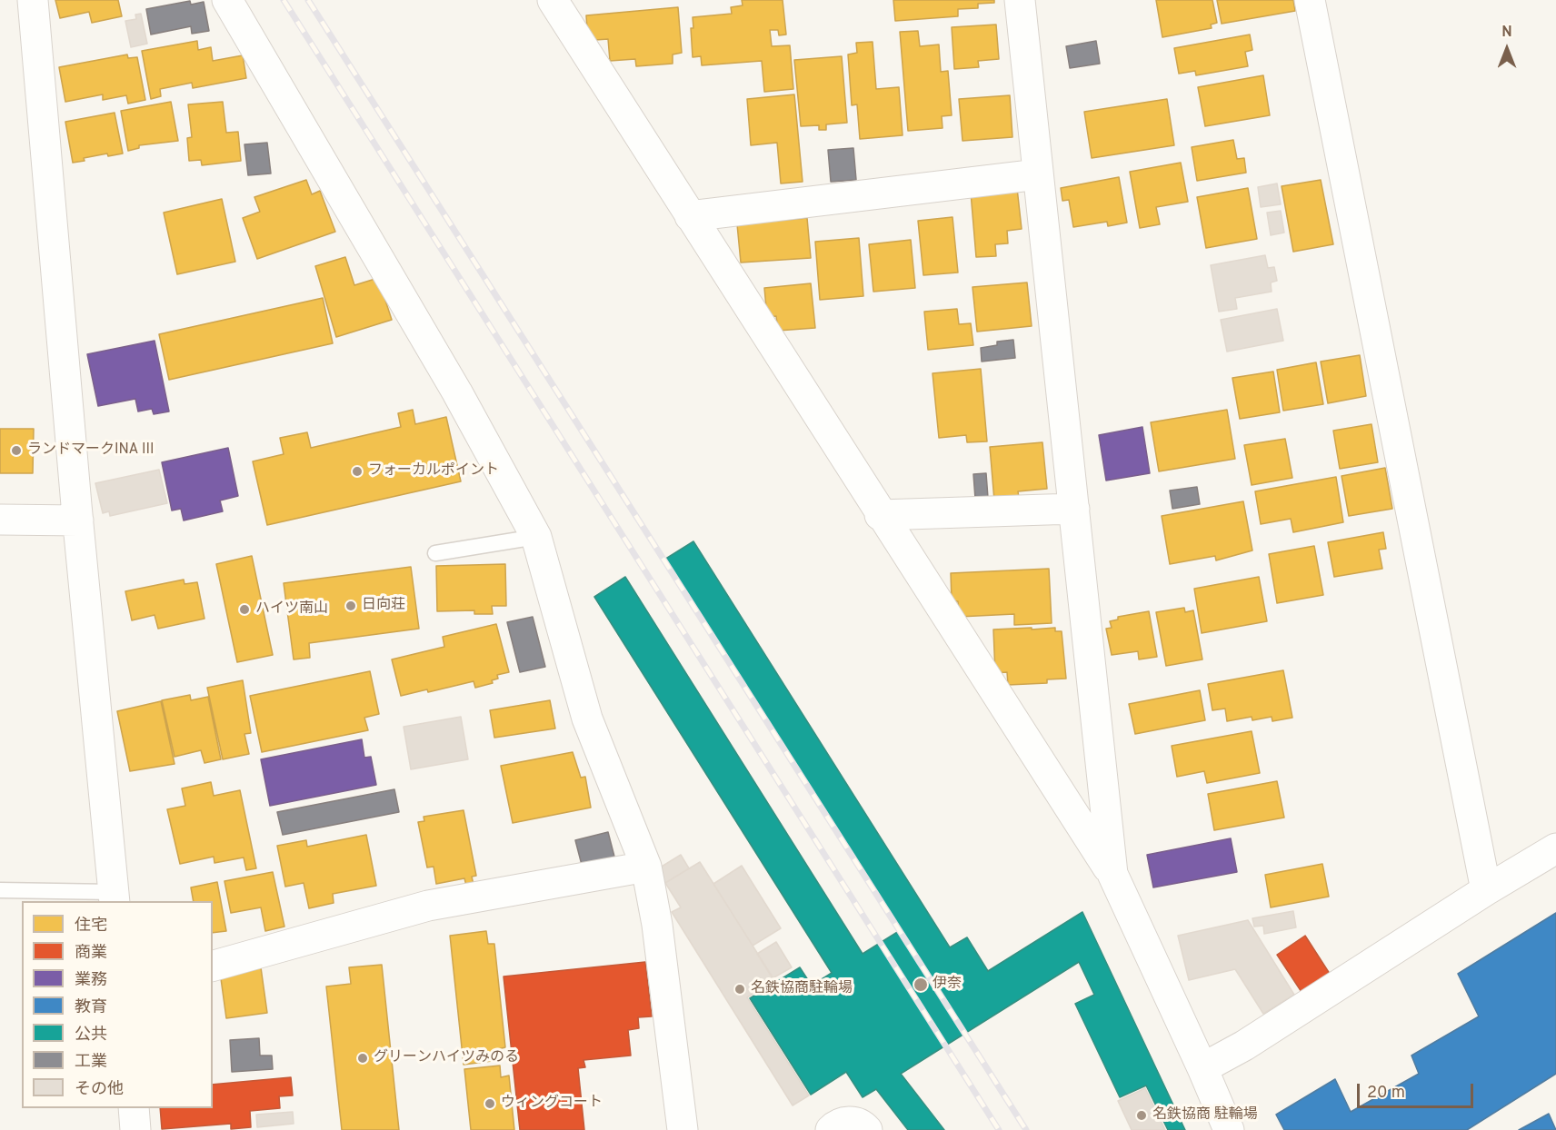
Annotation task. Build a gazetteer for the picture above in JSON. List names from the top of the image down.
{
  "places": [
    "ランドマークINA III",
    "フォーカルポイント",
    "日向荘",
    "ハイツ南山",
    "伊奈",
    "名鉄協商駐輪場",
    "グリーンハイツみのる",
    "ウィングコート",
    "名鉄協商 駐輪場"
  ],
  "legend": [
    "住宅",
    "商業",
    "業務",
    "教育",
    "公共",
    "工業",
    "その他"
  ],
  "scale_bar": "20 m",
  "north": "top"
}
